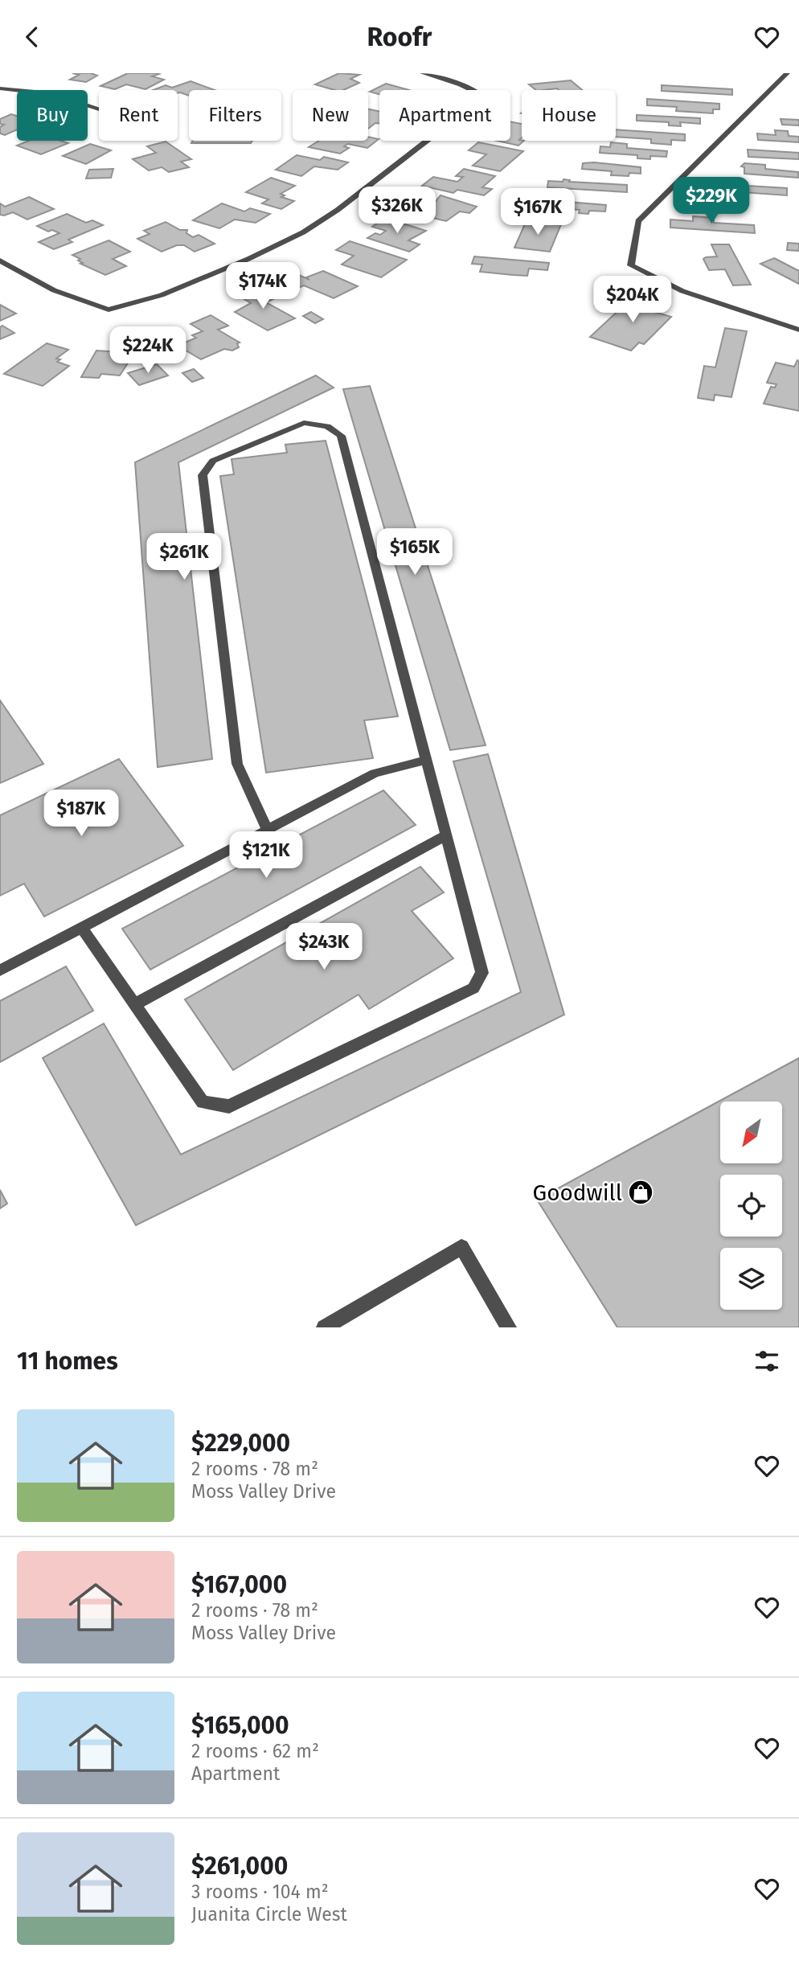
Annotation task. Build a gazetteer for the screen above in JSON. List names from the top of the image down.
{
  "places": {
    "shop": ["Goodwill"]
  },
  "north": "bottom left",
  "page": {
    "header": "Roofr",
    "chip": [
      "Buy",
      "Rent",
      "Filters",
      "New",
      "Apartment",
      "House"
    ],
    "price": [
      "$229K",
      "$326K",
      "$167K",
      "$174K",
      "$204K",
      "$224K",
      "$165K",
      "$261K",
      "$187K",
      "$121K",
      "$243K"
    ],
    "heading": "11 homes",
    "list": [
      {
        "name": "$229,000",
        "note": "2 rooms · 78 m² · Moss Valley Drive"
      },
      {
        "name": "$167,000",
        "note": "2 rooms · 78 m² · Moss Valley Drive"
      },
      {
        "name": "$165,000",
        "note": "2 rooms · 62 m² · Apartment"
      },
      {
        "name": "$261,000",
        "note": "3 rooms · 104 m² · Juanita Circle West"
      }
    ]
  }
}
